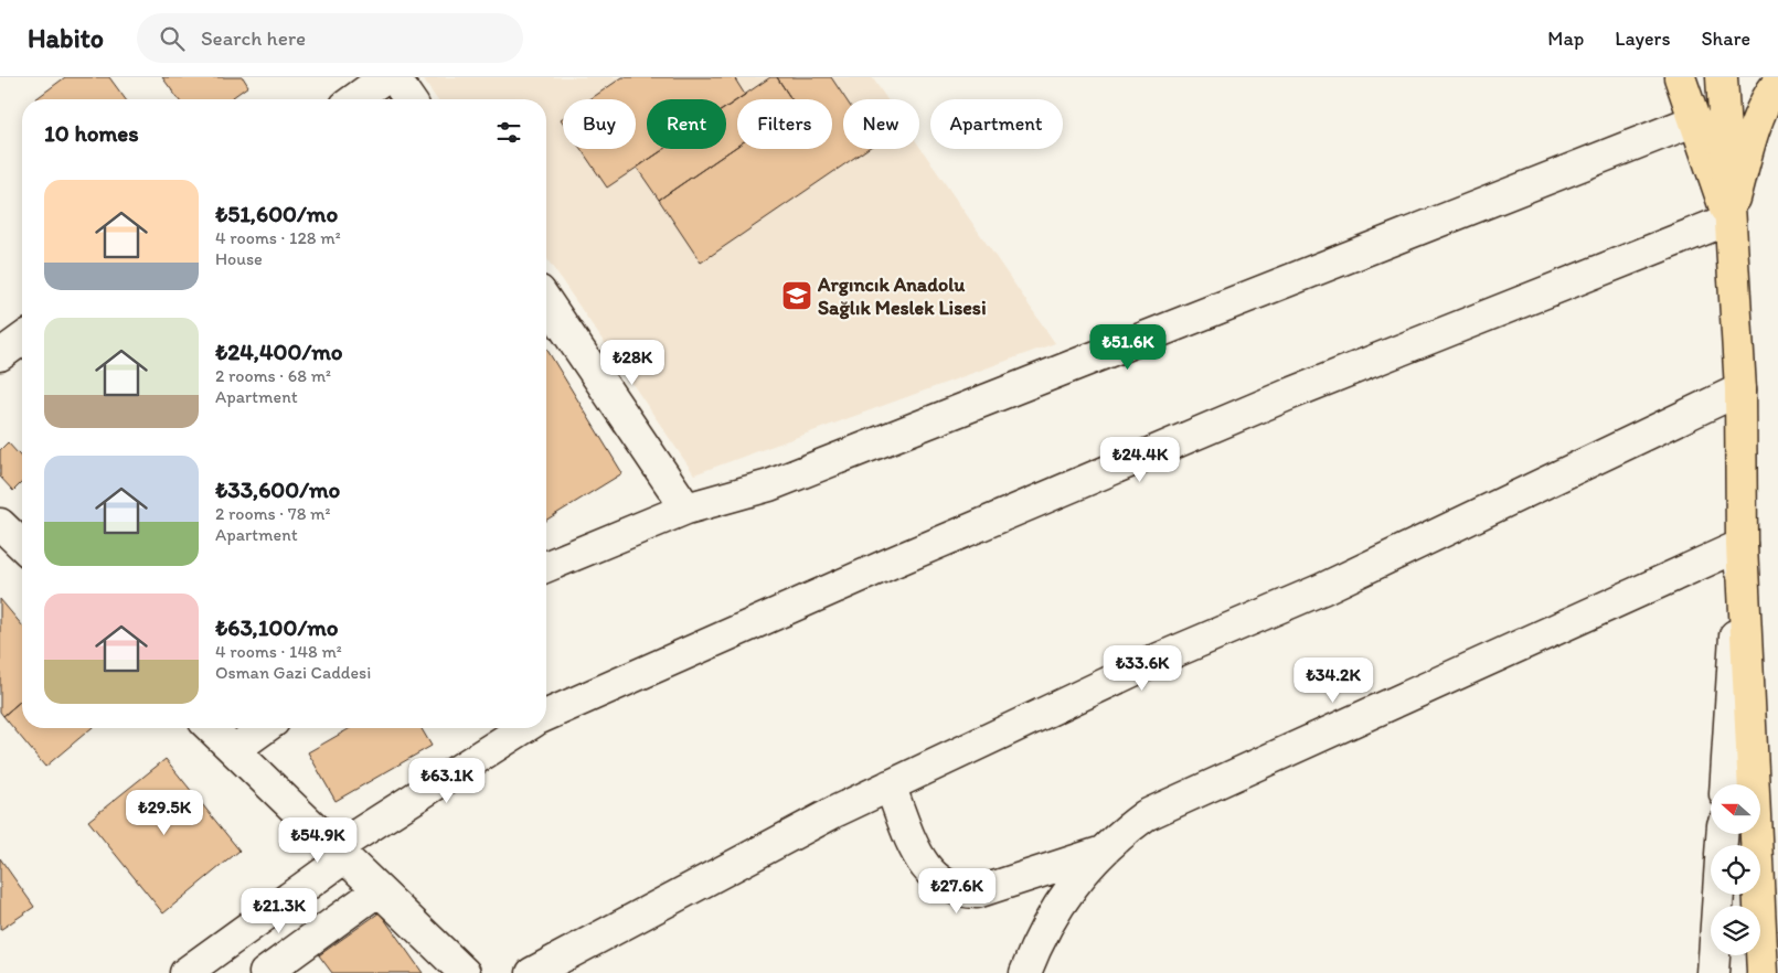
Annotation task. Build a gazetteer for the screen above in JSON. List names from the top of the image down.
{
  "places": {
    "school or university": ["Argıncık Anadolu Sağlık Meslek Lisesi"]
  },
  "north": "left",
  "page": {
    "header": "Habito",
    "search": "Search here",
    "nav": ["Map", "Layers", "Share"],
    "chip": [
      "Buy",
      "Rent",
      "Filters",
      "New",
      "Apartment"
    ],
    "heading": "10 homes",
    "list": [
      {
        "name": "₺51,600/mo",
        "note": "4 rooms · 128 m² · House"
      },
      {
        "name": "₺24,400/mo",
        "note": "2 rooms · 68 m² · Apartment"
      },
      {
        "name": "₺33,600/mo",
        "note": "2 rooms · 78 m² · Apartment"
      },
      {
        "name": "₺63,100/mo",
        "note": "4 rooms · 148 m² · Osman Gazi Caddesi"
      }
    ],
    "price": [
      "₺51.6K",
      "₺28K",
      "₺24.4K",
      "₺33.6K",
      "₺34.2K",
      "₺63.1K",
      "₺29.5K",
      "₺54.9K",
      "₺27.6K",
      "₺21.3K"
    ]
  }
}
